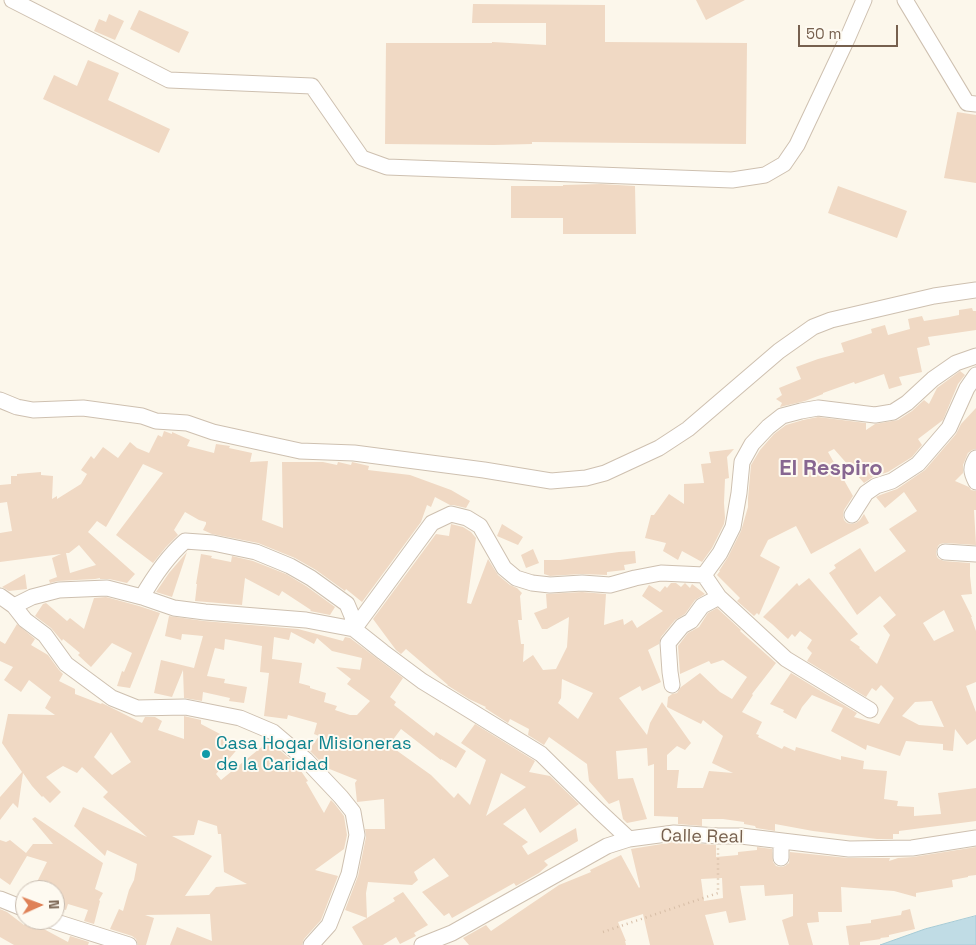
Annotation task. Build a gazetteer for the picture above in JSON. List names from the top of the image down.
{
  "streets": {
    "street": ["Calle Real"]
  },
  "districts": ["El Respiro"],
  "places": ["Casa Hogar Misioneras de la Caridad"],
  "scale_bar": "50 m",
  "north": "right"
}
